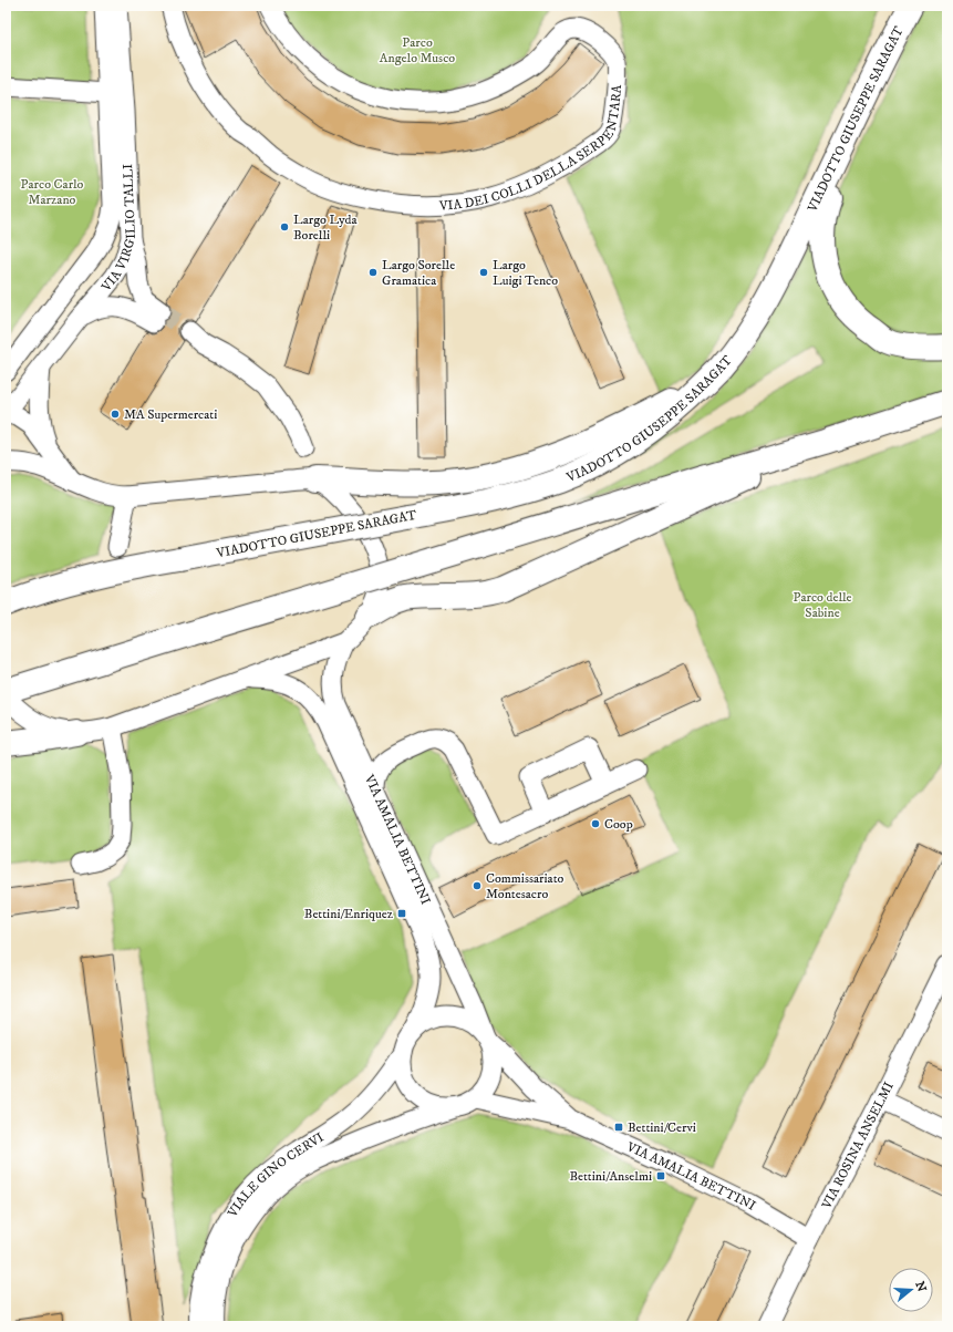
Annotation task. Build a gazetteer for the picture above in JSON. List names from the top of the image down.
{
  "streets": {
    "main road": ["VIADOTTO GIUSEPPE SARAGAT"],
    "street": [
      "VIA DEI COLLI DELLA SERPENTARA",
      "VIA VIRGILIO TALLI",
      "VIA AMALIA BETTINI",
      "VIA ROSINA ANSELMI",
      "VIALE GINO CERVI"
    ]
  },
  "crossings": [
    ["VIA AMALIA BETTINI", "VIA ROSINA ANSELMI"],
    ["VIA AMALIA BETTINI", "VIALE GINO CERVI"]
  ],
  "parks": ["Parco Angelo Musco", "Parco Carlo Marzano", "Parco delle Sabine"],
  "places": {
    "other": [
      "Largo Lyda Borelli",
      "Largo Sorelle Gramatica",
      "Largo Luigi Tenco",
      "MA Supermercati",
      "Coop",
      "Commissariato Montesacro"
    ],
    "transit": ["Bettini/Enriquez", "Bettini/Cervi", "Bettini/Anselmi"]
  },
  "north": "right"
}
